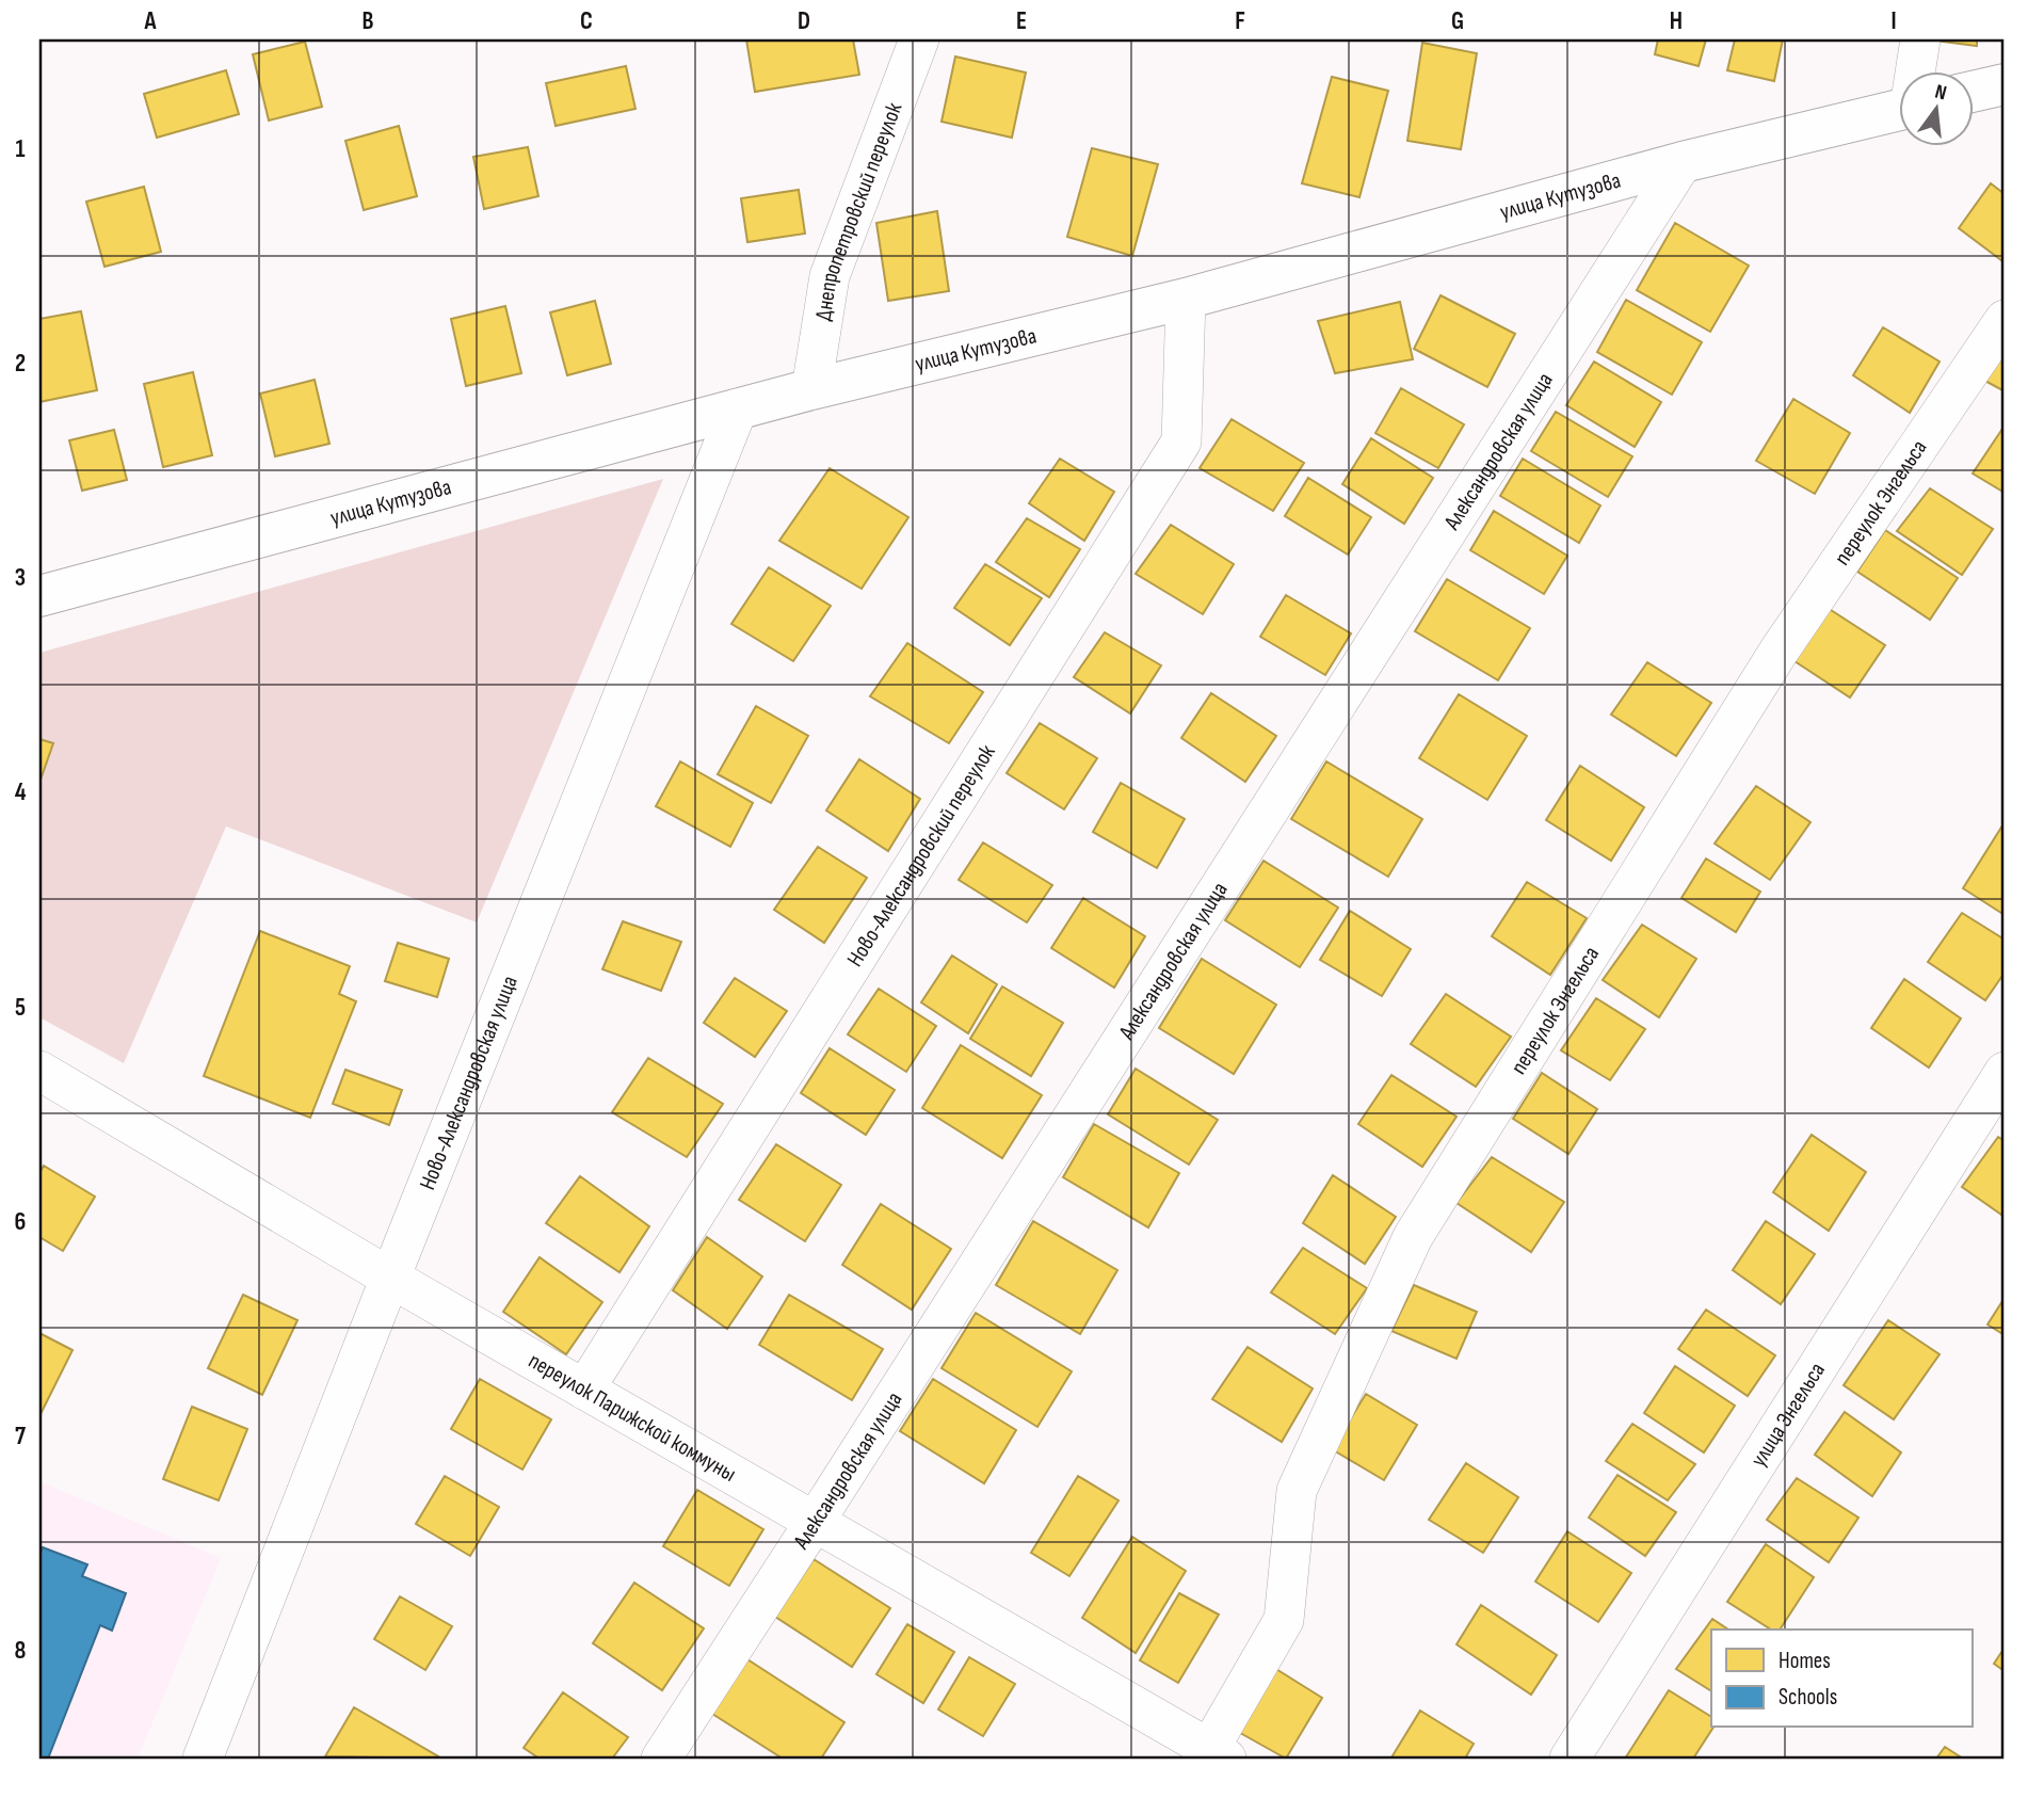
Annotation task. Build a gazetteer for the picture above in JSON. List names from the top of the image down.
{
  "streets": {
    "main road": ["улица Кутузова"],
    "street": [
      "Днепропетровский переулок",
      "Александровская улица",
      "переулок Энгельса",
      "Ново-Александровский переулок",
      "Ново-Александровская улица",
      "улица Энгельса",
      "переулок Парижской коммуны"
    ]
  },
  "crossings": [
    ["улица Кутузова", "Днепропетровский переулок"],
    ["улица Кутузова", "Александровская улица"],
    ["улица Кутузова", "Ново-Александровский переулок"],
    ["улица Кутузова", "Ново-Александровская улица"],
    ["Александровская улица", "переулок Парижской коммуны"],
    ["переулок Энгельса", "переулок Парижской коммуны"],
    ["Ново-Александровский переулок", "переулок Парижской коммуны"],
    ["Ново-Александровская улица", "переулок Парижской коммуны"]
  ],
  "legend": ["Homes", "Schools"],
  "north": "top",
  "grid": {
    "columns": [
      "A",
      "B",
      "C",
      "D",
      "E",
      "F",
      "G",
      "H",
      "I"
    ],
    "rows": [
      "1",
      "2",
      "3",
      "4",
      "5",
      "6",
      "7",
      "8"
    ]
  }
}
